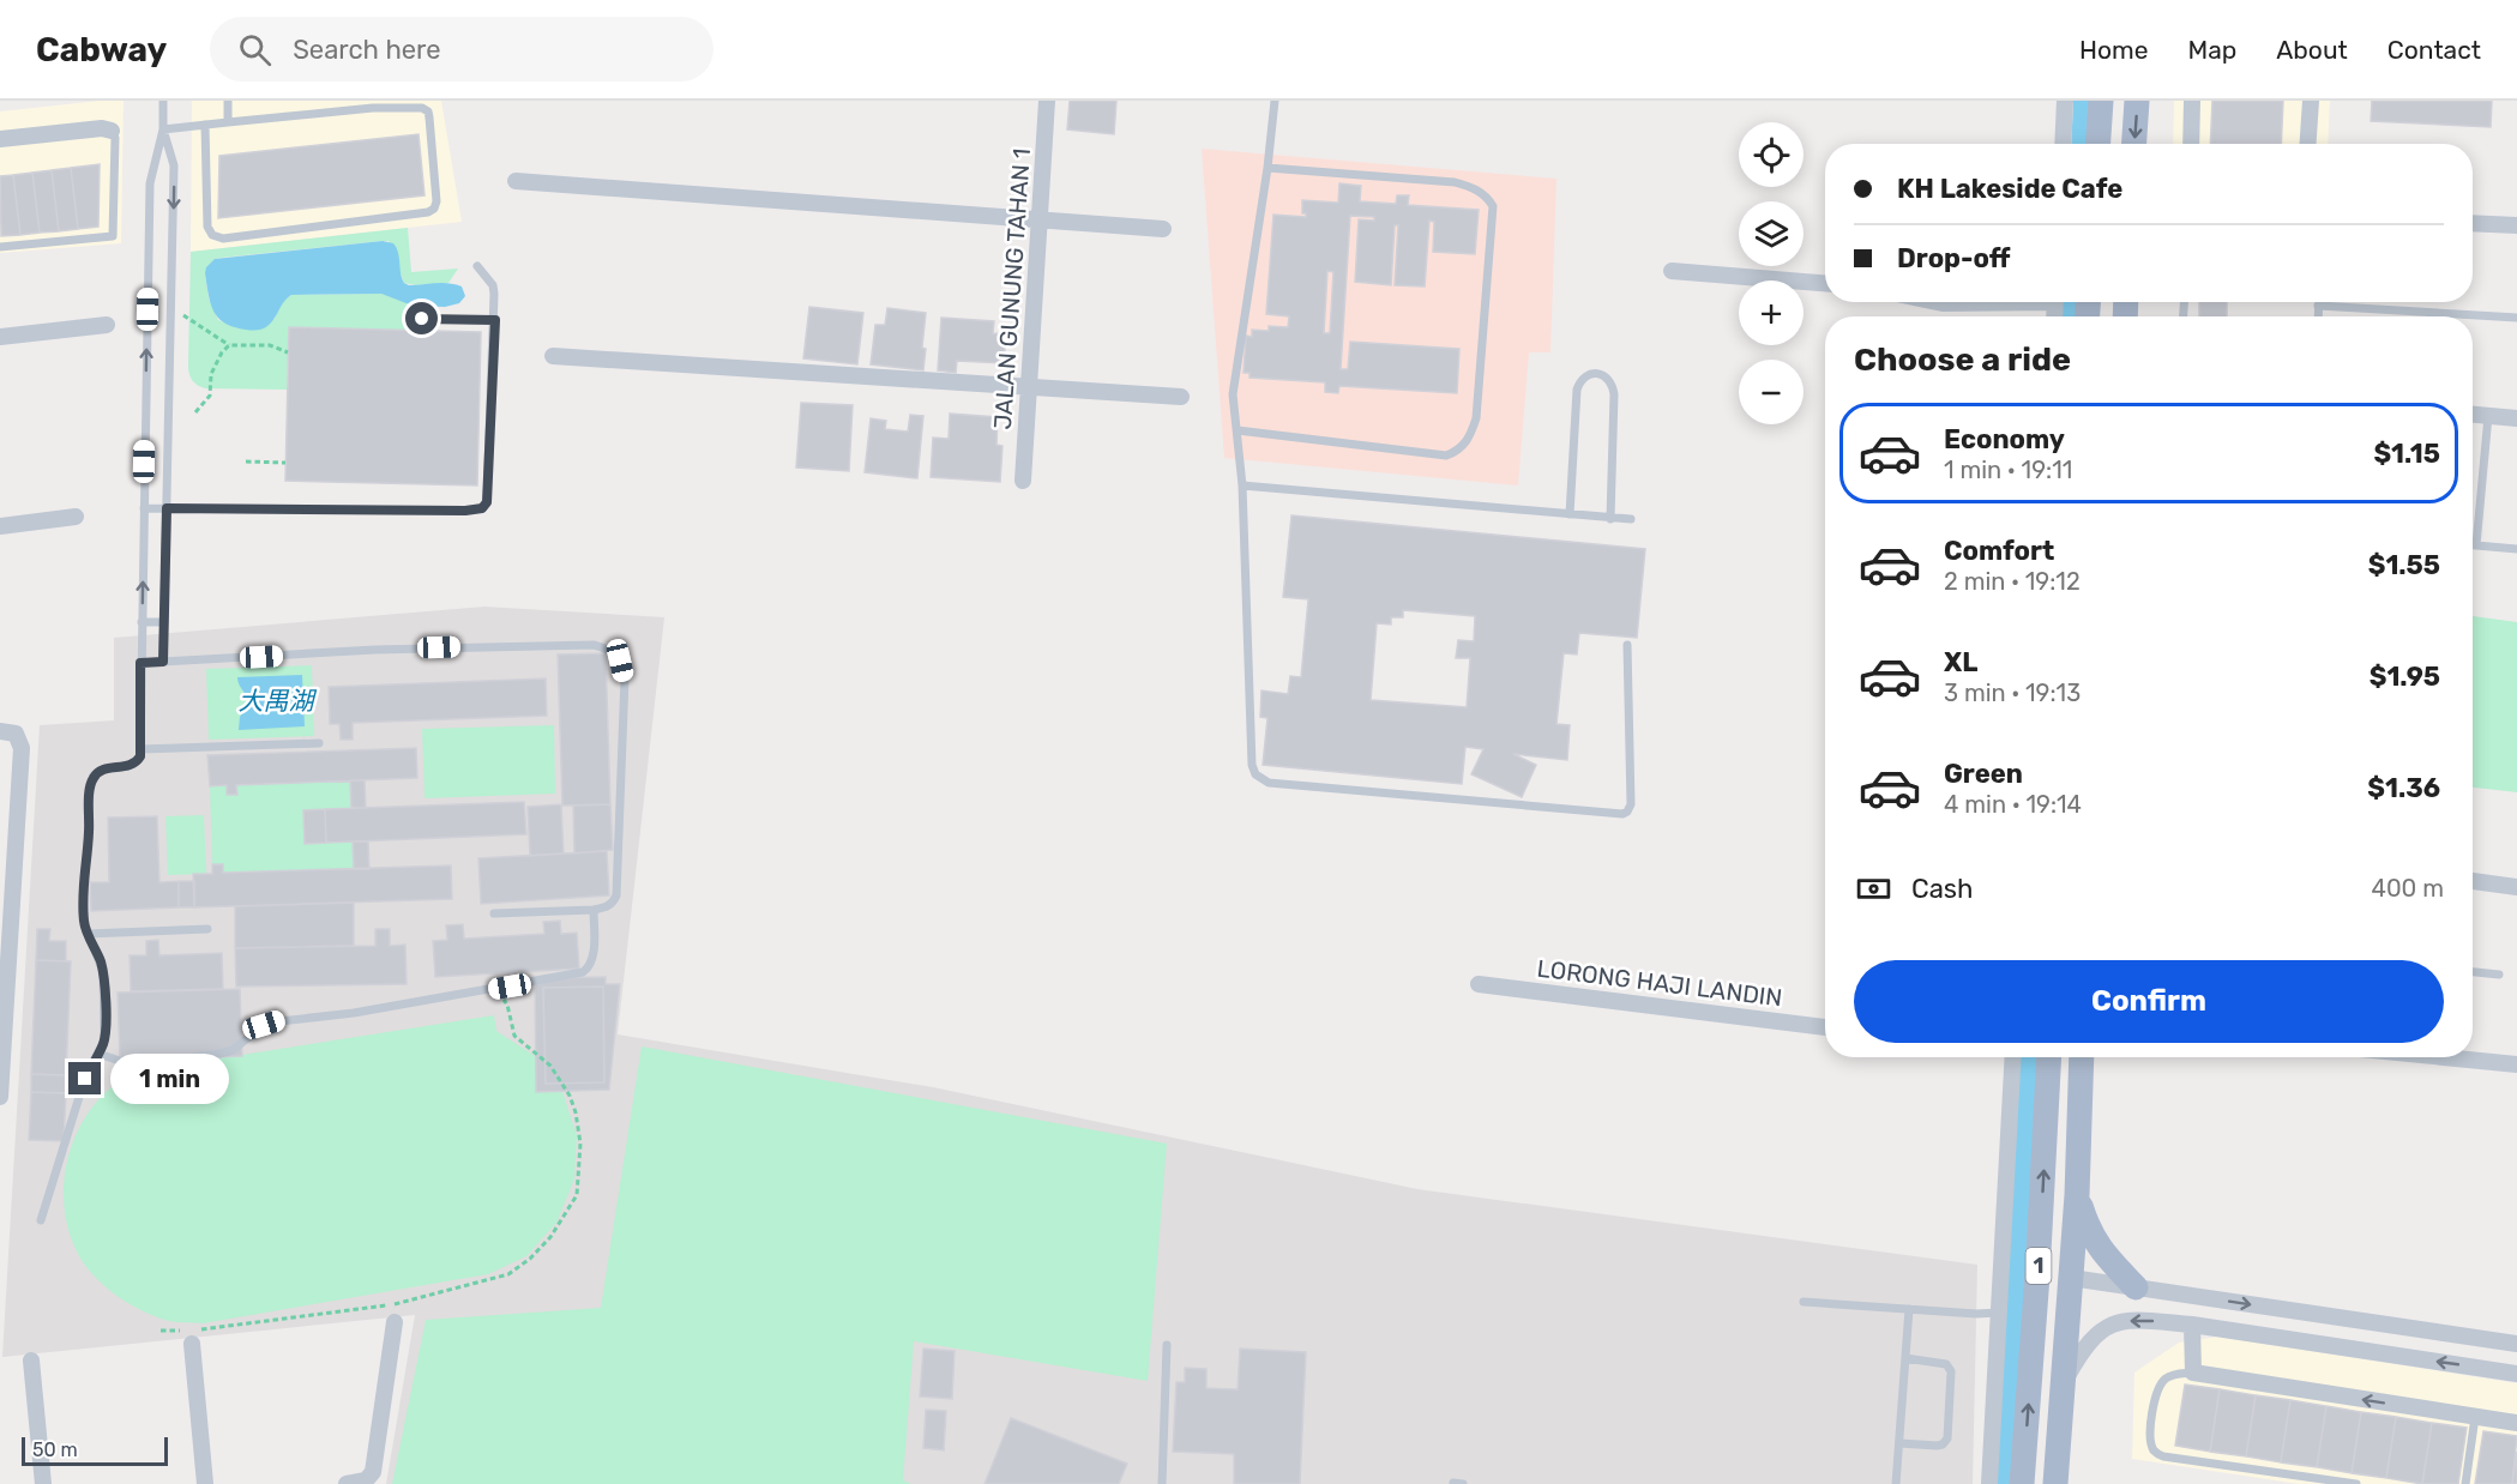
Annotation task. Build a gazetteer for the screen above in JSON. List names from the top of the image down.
{
  "streets": {
    "main road": ["1"],
    "street": ["JALAN GUNUNG TAHAN 1", "LORONG HAJI LANDIN"]
  },
  "water": ["大禺湖"],
  "scale_bar": "50 m",
  "page": {
    "header": "Cabway",
    "search": "Search here",
    "nav": [
      "Home",
      "Map",
      "About",
      "Contact"
    ],
    "map_buttons": ["+", "−"],
    "banner": ["KH Lakeside Cafe", "Drop-off"],
    "heading": "Choose a ride",
    "list": [
      {
        "name": "Economy",
        "note": "1 min · 19:11",
        "value": "$1.15"
      },
      {
        "name": "Comfort",
        "note": "2 min · 19:12",
        "value": "$1.55"
      },
      {
        "name": "XL",
        "note": "3 min · 19:13",
        "value": "$1.95"
      },
      {
        "name": "Green",
        "note": "4 min · 19:14",
        "value": "$1.36"
      }
    ],
    "pay": ["Cash", "400 m"],
    "buttons": "Confirm",
    "bubble": "1 min",
    "scale": "50 m"
  }
}
